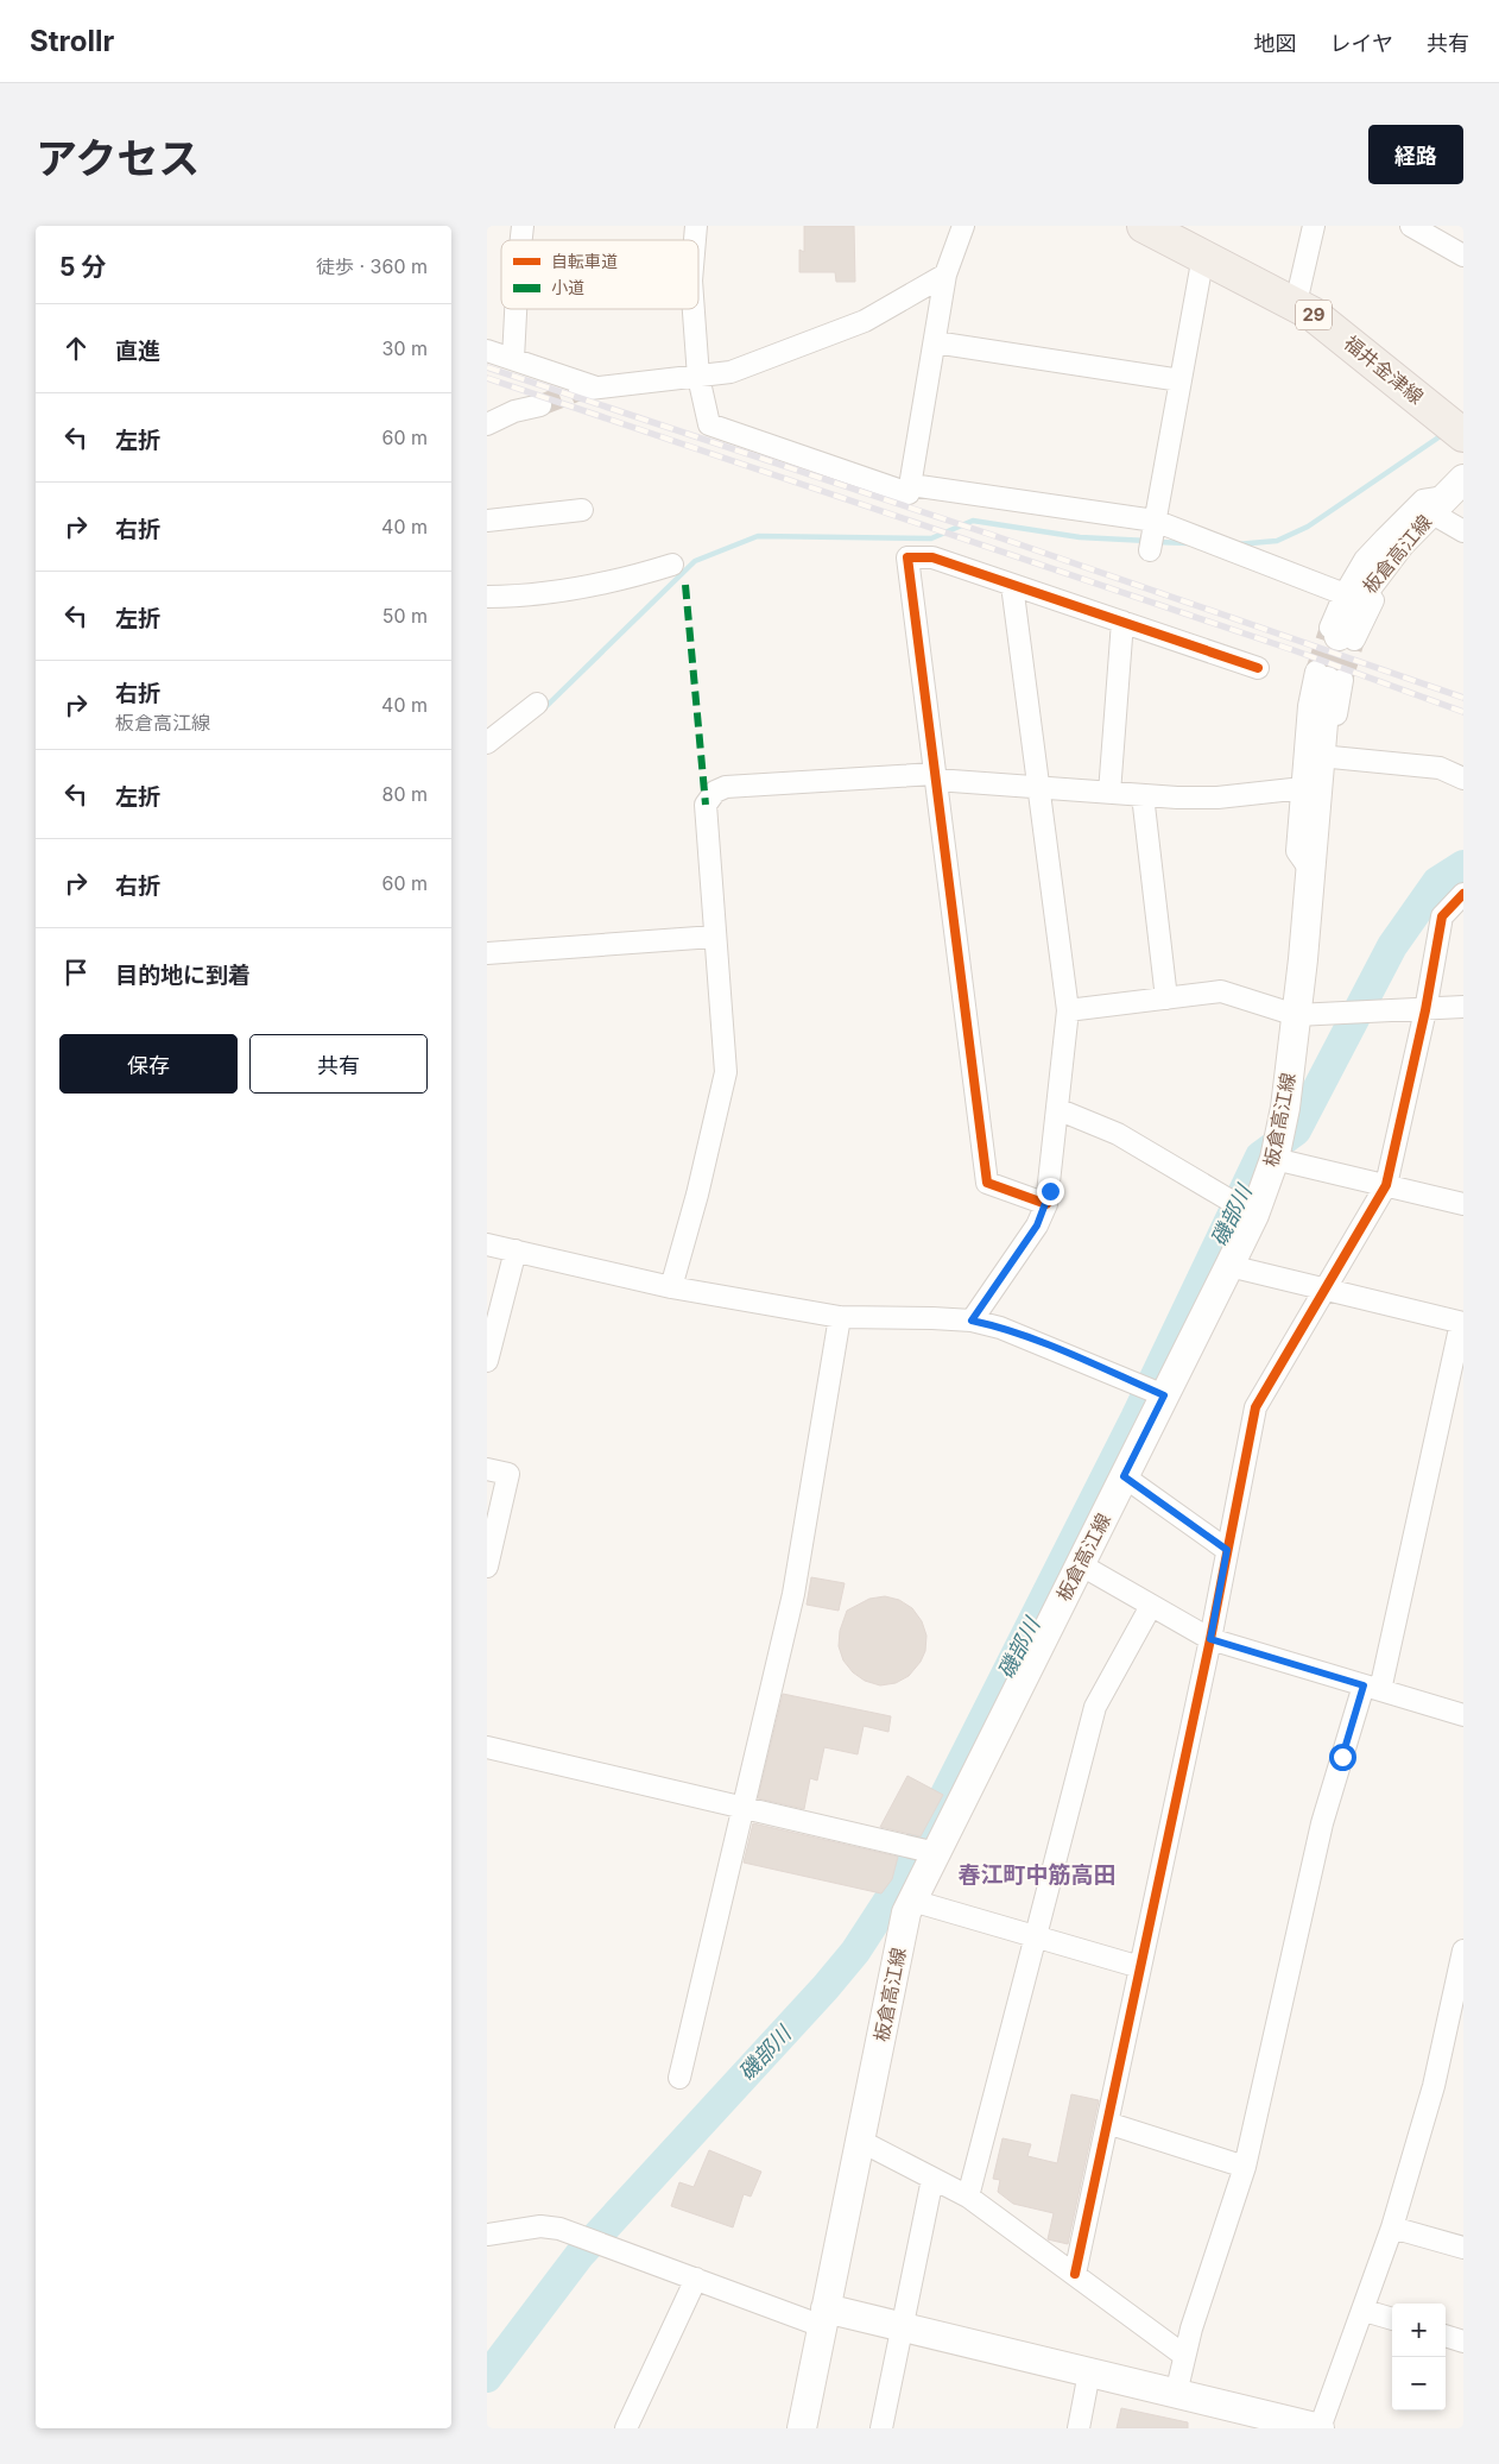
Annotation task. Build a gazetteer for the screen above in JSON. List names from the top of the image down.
{
  "streets": {
    "main road": ["29", "福井金津線", "板倉高江線"]
  },
  "districts": ["春江町中筋高田"],
  "water": ["磯部川"],
  "legend": ["自転車道", "小道"],
  "page": {
    "header": "Strollr",
    "nav": ["地図", "レイヤ", "共有"],
    "title": "アクセス",
    "buttons": [
      "経路",
      ["保存", "共有"]
    ],
    "heading": ["5 分", "徒歩 · 360 m"],
    "list": [
      ["直進", "30 m"],
      ["左折", "60 m"],
      ["右折", "40 m"],
      ["左折", "50 m"],
      ["右折", "板倉高江線", "40 m"],
      ["左折", "80 m"],
      ["右折", "60 m"],
      "目的地に到着"
    ],
    "map_buttons": ["+", "−"]
  }
}
